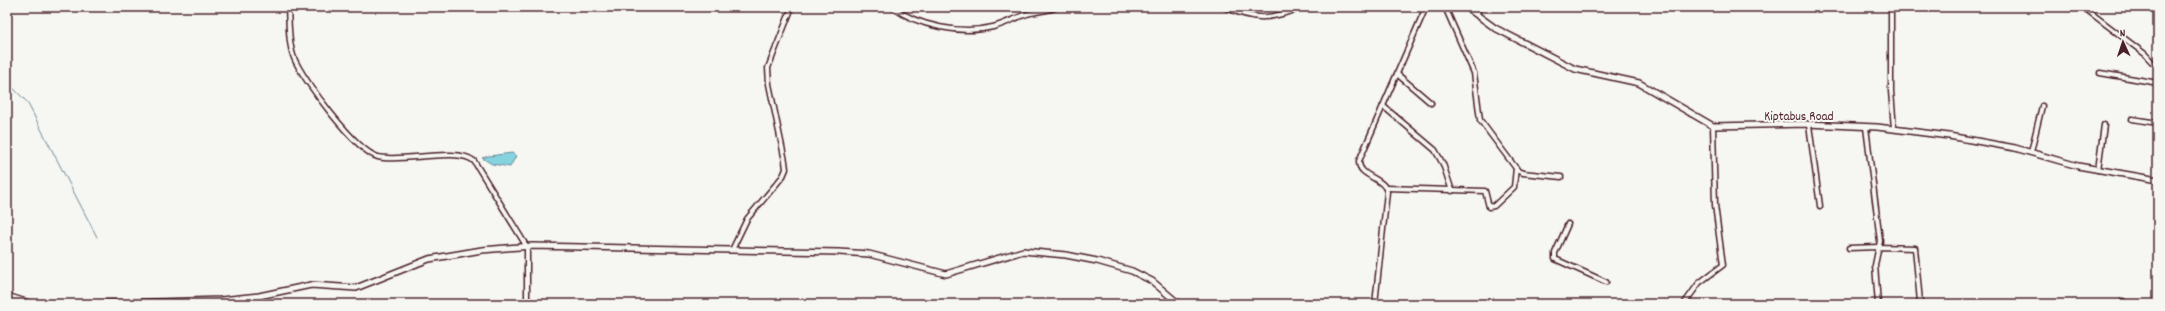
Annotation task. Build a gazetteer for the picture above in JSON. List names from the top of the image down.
{
  "streets": {
    "street": ["Kiptabus Road"]
  },
  "north": "top"
}
